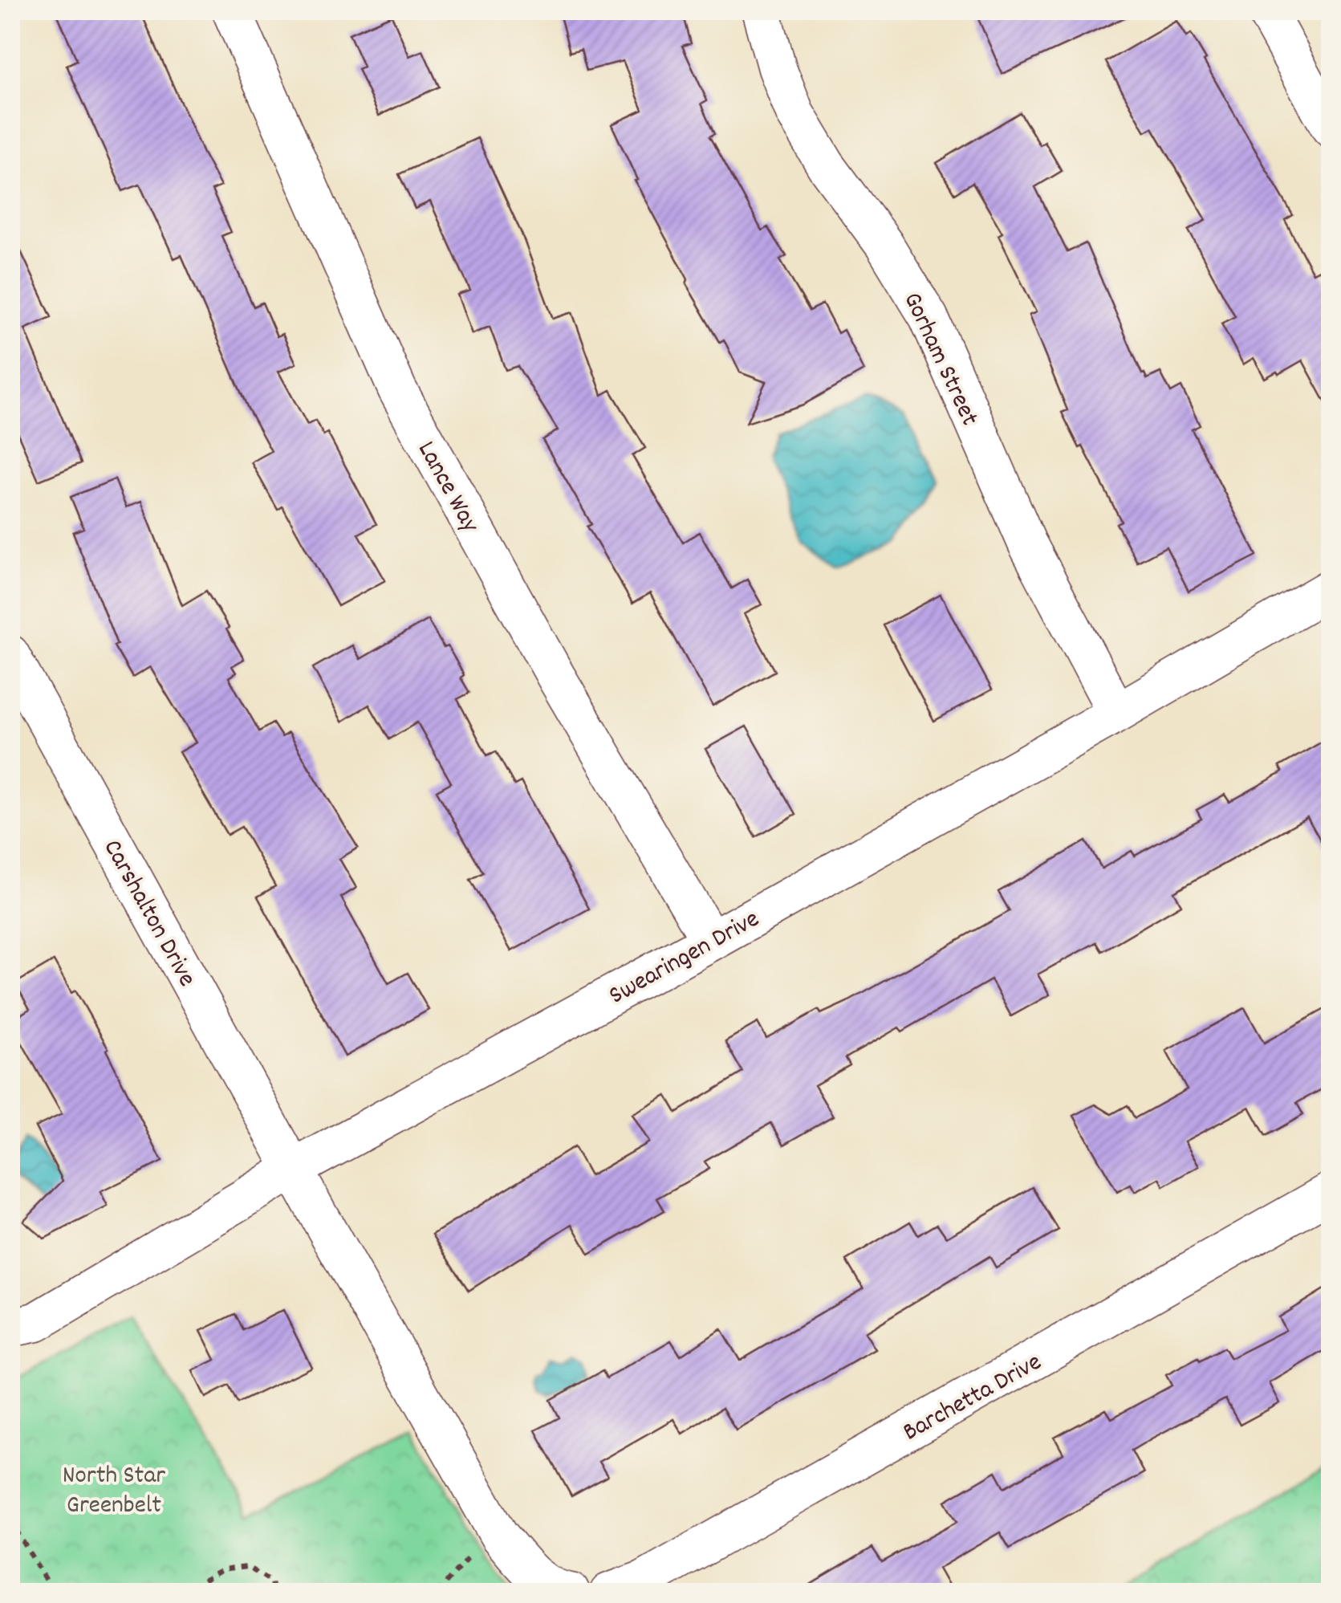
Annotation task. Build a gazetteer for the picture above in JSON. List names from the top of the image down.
{
  "streets": {
    "street": [
      "Gorham Street",
      "Lance Way",
      "Carshalton Drive",
      "Swearingen Drive",
      "Barchetta Drive"
    ]
  },
  "crossings": [
    ["Gorham Street", "Swearingen Drive"],
    ["Lance Way", "Swearingen Drive"],
    ["Carshalton Drive", "Swearingen Drive"]
  ],
  "parks": ["North Star Greenbelt"]
}
